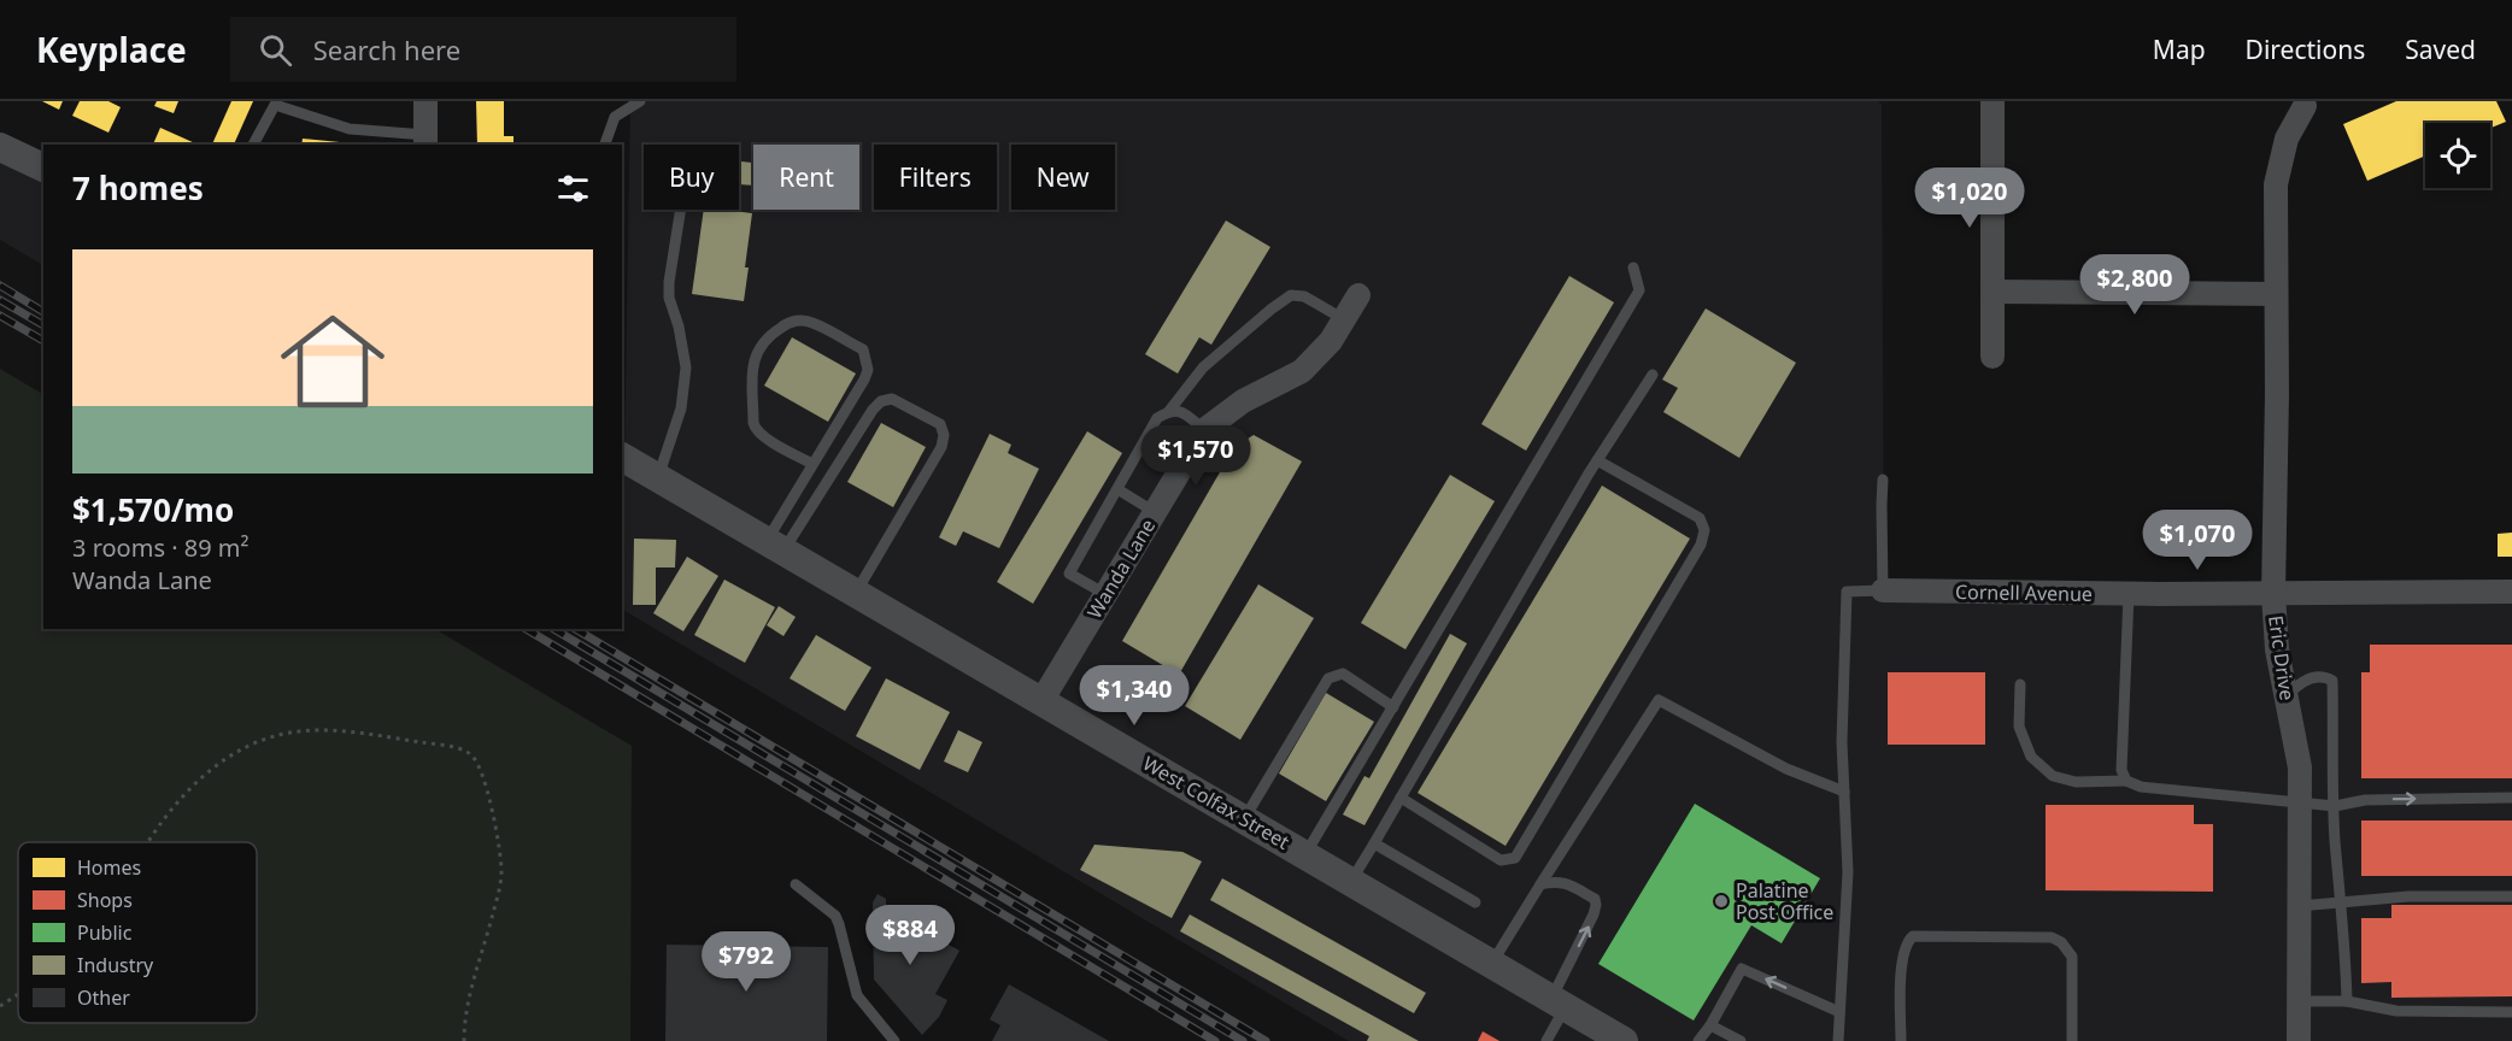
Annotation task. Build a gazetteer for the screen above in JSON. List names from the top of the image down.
{
  "streets": {
    "street": [
      "Wanda Lane",
      "Cornell Avenue",
      "Eric Drive",
      "West Colfax Street"
    ]
  },
  "crossings": [
    ["Wanda Lane", "West Colfax Street"],
    ["Cornell Avenue", "Eric Drive"]
  ],
  "places": ["Palatine Post Office"],
  "legend": [
    "Homes",
    "Shops",
    "Public",
    "Industry",
    "Other"
  ],
  "page": {
    "header": "Keyplace",
    "search": "Search here",
    "nav": ["Map", "Directions", "Saved"],
    "chip": [
      "Buy",
      "Rent",
      "Filters",
      "New"
    ],
    "heading": "7 homes",
    "price": [
      "$1,020",
      "$2,800",
      "$1,570",
      "$1,070",
      "$1,340",
      "$884",
      "$792"
    ],
    "list": [
      {
        "name": "$1,570/mo",
        "note": "3 rooms · 89 m² · Wanda Lane"
      }
    ]
  }
}
